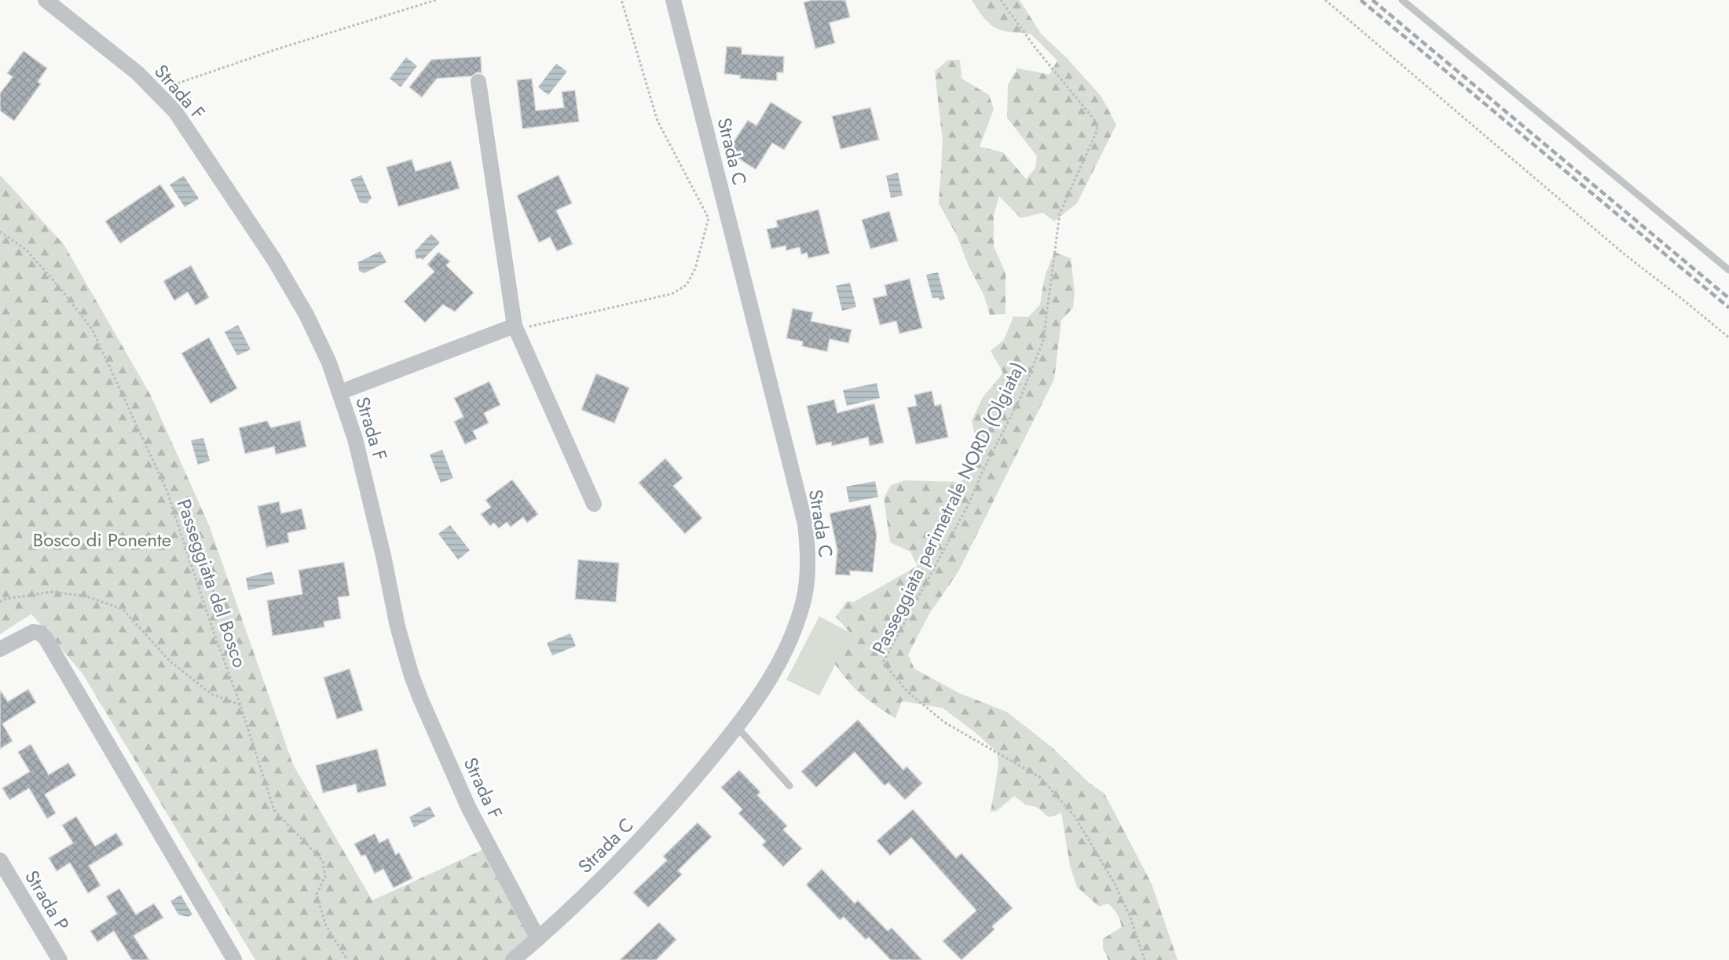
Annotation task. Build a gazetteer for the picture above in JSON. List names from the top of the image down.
{
  "streets": {
    "street": ["Strada F", "Strada C", "Strada P"],
    "path": ["Passeggiata perimetrale NORD (Olgiata)", "Passeggiata del Bosco"]
  },
  "crossings": [
    ["Strada F", "Strada C"]
  ],
  "parks": ["Bosco di Ponente"]
}
